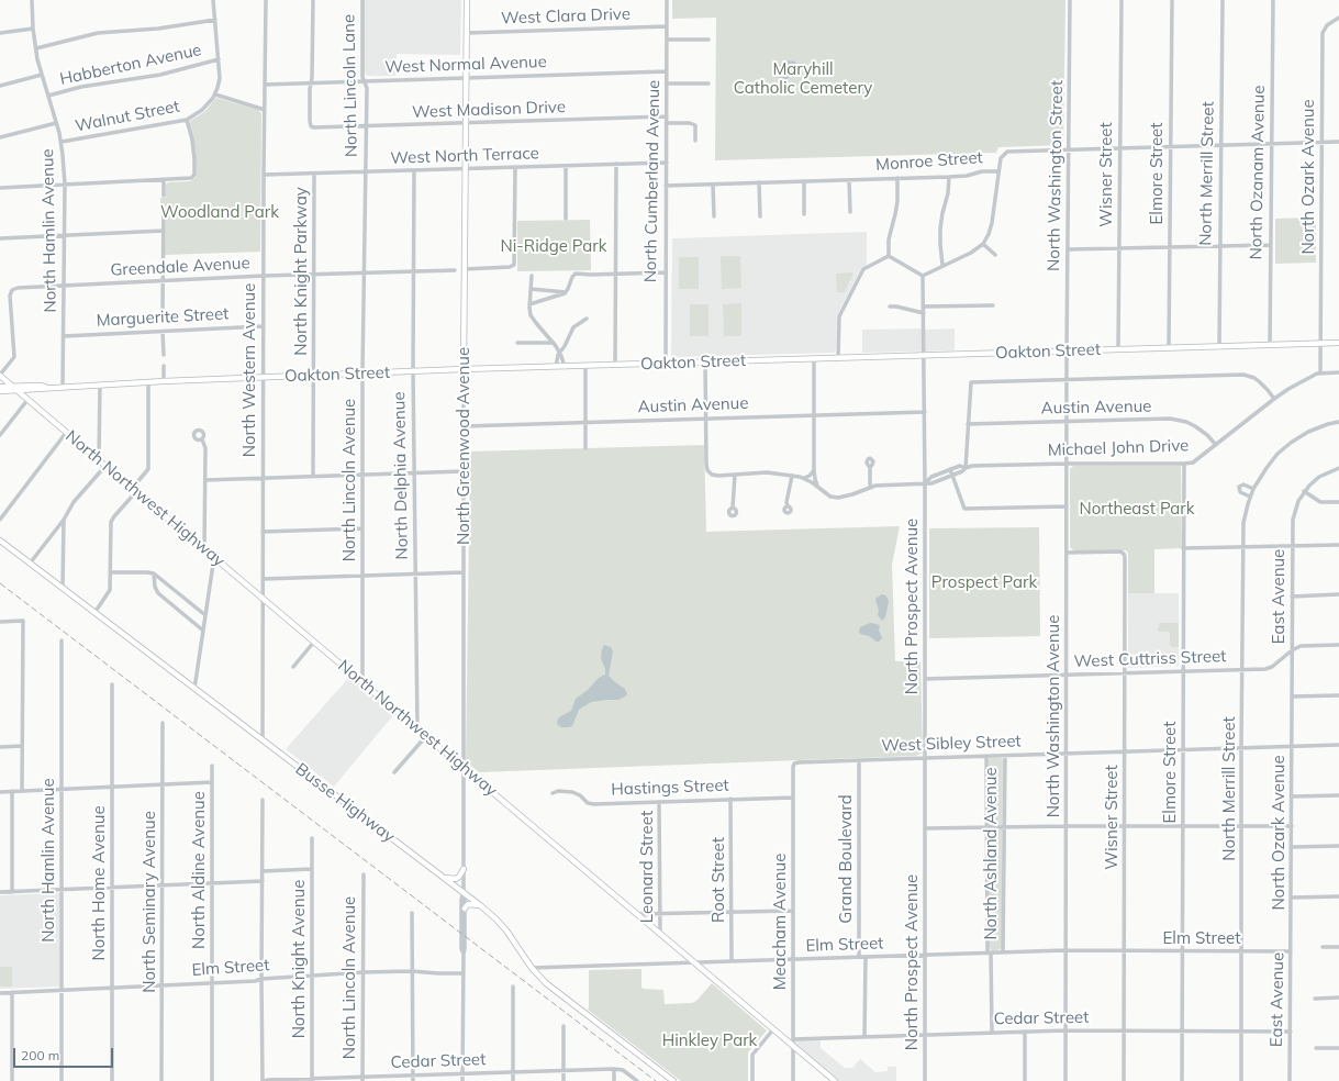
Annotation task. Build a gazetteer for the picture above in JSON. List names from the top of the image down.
{
  "streets": {
    "main road": [
      "Oakton Street",
      "North Greenwood Avenue",
      "North Northwest Highway",
      "Busse Highway"
    ],
    "street": [
      "West Clara Drive",
      "Habberton Avenue",
      "West Normal Avenue",
      "North Lincoln Lane",
      "West Madison Drive",
      "Walnut Street",
      "West North Terrace",
      "Monroe Street",
      "North Ozanam Avenue",
      "Elmore Street",
      "North Merrill Street",
      "Wisner Street",
      "North Washington Street",
      "North Ozark Avenue",
      "North Cumberland Avenue",
      "North Hamlin Avenue",
      "Greendale Avenue",
      "North Knight Parkway",
      "Marguerite Street",
      "North Western Avenue",
      "Austin Avenue",
      "Michael John Drive",
      "North Delphia Avenue",
      "North Lincoln Avenue",
      "East Avenue",
      "North Prospect Avenue",
      "West Cuttriss Street",
      "North Washington Avenue",
      "West Sibley Street",
      "Hastings Street",
      "North Ashland Avenue",
      "Grand Boulevard",
      "Leonard Street",
      "North Aldine Avenue",
      "Root Street",
      "North Home Avenue",
      "North Seminary Avenue",
      "Meacham Avenue",
      "Elm Street",
      "North Knight Avenue",
      "Cedar Street"
    ]
  },
  "crossings": [
    ["West Clara Drive", "North Cumberland Avenue"],
    ["West Clara Drive", "North Greenwood Avenue"],
    ["Habberton Avenue", "North Hamlin Avenue"],
    ["West Normal Avenue", "North Lincoln Lane"],
    ["West Normal Avenue", "West Madison Drive"],
    ["West Normal Avenue", "North Cumberland Avenue"],
    ["West Normal Avenue", "North Western Avenue"],
    ["West Normal Avenue", "North Greenwood Avenue"],
    ["North Lincoln Lane", "West Madison Drive"],
    ["North Lincoln Lane", "West North Terrace"],
    ["North Lincoln Lane", "North Lincoln Avenue"],
    ["West Madison Drive", "North Cumberland Avenue"],
    ["West Madison Drive", "North Greenwood Avenue"],
    ["Walnut Street", "North Hamlin Avenue"],
    ["West North Terrace", "North Cumberland Avenue"],
    ["West North Terrace", "North Knight Parkway"],
    ["West North Terrace", "North Western Avenue"],
    ["West North Terrace", "North Greenwood Avenue"],
    ["West North Terrace", "North Delphia Avenue"],
    ["West North Terrace", "North Lincoln Avenue"],
    ["Monroe Street", "North Ozanam Avenue"],
    ["Monroe Street", "Elmore Street"],
    ["Monroe Street", "North Merrill Street"],
    ["Monroe Street", "Wisner Street"],
    ["Monroe Street", "North Washington Street"],
    ["Monroe Street", "North Ozark Avenue"],
    ["Monroe Street", "North Cumberland Avenue"],
    ["North Ozanam Avenue", "Oakton Street"],
    ["Elmore Street", "Oakton Street"],
    ["Elmore Street", "Michael John Drive"],
    ["Elmore Street", "West Cuttriss Street"],
    ["Elmore Street", "West Sibley Street"],
    ["Elmore Street", "Elm Street"],
    ["Elmore Street", "Cedar Street"],
    ["North Merrill Street", "Oakton Street"],
    ["North Merrill Street", "West Cuttriss Street"],
    ["North Merrill Street", "West Sibley Street"],
    ["North Merrill Street", "Elm Street"],
    ["North Merrill Street", "Cedar Street"],
    ["Wisner Street", "Oakton Street"],
    ["Wisner Street", "West Cuttriss Street"],
    ["Wisner Street", "North Washington Avenue"],
    ["Wisner Street", "West Sibley Street"],
    ["Wisner Street", "Elm Street"],
    ["Wisner Street", "Cedar Street"],
    ["North Washington Street", "Oakton Street"],
    ["North Washington Street", "North Washington Avenue"],
    ["North Ozark Avenue", "Oakton Street"],
    ["North Ozark Avenue", "East Avenue"],
    ["North Ozark Avenue", "West Sibley Street"],
    ["North Cumberland Avenue", "Oakton Street"],
    ["North Hamlin Avenue", "Greendale Avenue"],
    ["North Hamlin Avenue", "Marguerite Street"],
    ["North Hamlin Avenue", "Oakton Street"],
    ["North Hamlin Avenue", "Elm Street"],
    ["Greendale Avenue", "North Knight Parkway"],
    ["Greendale Avenue", "North Western Avenue"],
    ["Greendale Avenue", "North Delphia Avenue"],
    ["Greendale Avenue", "North Lincoln Avenue"],
    ["Greendale Avenue", "North Northwest Highway"],
    ["North Knight Parkway", "Oakton Street"],
    ["Marguerite Street", "North Western Avenue"],
    ["Oakton Street", "North Western Avenue"],
    ["Oakton Street", "North Greenwood Avenue"],
    ["Oakton Street", "North Delphia Avenue"],
    ["Oakton Street", "North Lincoln Avenue"],
    ["Oakton Street", "North Northwest Highway"],
    ["Oakton Street", "North Prospect Avenue"],
    ["Oakton Street", "North Washington Avenue"],
    ["North Western Avenue", "North Northwest Highway"],
    ["North Western Avenue", "Busse Highway"],
    ["Austin Avenue", "North Greenwood Avenue"],
    ["Austin Avenue", "Michael John Drive"],
    ["Austin Avenue", "North Prospect Avenue"],
    ["Austin Avenue", "North Washington Avenue"],
    ["North Greenwood Avenue", "North Northwest Highway"],
    ["North Greenwood Avenue", "Busse Highway"],
    ["North Greenwood Avenue", "Elm Street"],
    ["North Greenwood Avenue", "Cedar Street"],
    ["Michael John Drive", "North Prospect Avenue"],
    ["Michael John Drive", "North Washington Avenue"],
    ["North Delphia Avenue", "North Northwest Highway"],
    ["North Lincoln Avenue", "North Northwest Highway"],
    ["North Lincoln Avenue", "Elm Street"],
    ["North Lincoln Avenue", "Cedar Street"],
    ["North Northwest Highway", "Leonard Street"],
    ["North Northwest Highway", "Meacham Avenue"],
    ["North Northwest Highway", "Elm Street"],
    ["East Avenue", "West Cuttriss Street"],
    ["East Avenue", "West Sibley Street"],
    ["East Avenue", "Elm Street"],
    ["East Avenue", "Cedar Street"],
    ["North Prospect Avenue", "West Cuttriss Street"],
    ["North Prospect Avenue", "West Sibley Street"],
    ["North Prospect Avenue", "Elm Street"],
    ["North Prospect Avenue", "Cedar Street"],
    ["West Cuttriss Street", "North Washington Avenue"],
    ["North Washington Avenue", "West Sibley Street"],
    ["North Washington Avenue", "Elm Street"],
    ["North Washington Avenue", "Cedar Street"],
    ["West Sibley Street", "North Ashland Avenue"],
    ["West Sibley Street", "Grand Boulevard"],
    ["West Sibley Street", "Meacham Avenue"],
    ["Hastings Street", "Leonard Street"],
    ["Hastings Street", "Root Street"],
    ["Hastings Street", "Meacham Avenue"],
    ["Busse Highway", "Elm Street"],
    ["North Ashland Avenue", "Elm Street"],
    ["North Ashland Avenue", "Cedar Street"],
    ["Grand Boulevard", "Elm Street"],
    ["North Aldine Avenue", "Elm Street"],
    ["Root Street", "Elm Street"],
    ["North Home Avenue", "Elm Street"],
    ["North Seminary Avenue", "Elm Street"],
    ["Meacham Avenue", "Elm Street"],
    ["Meacham Avenue", "Cedar Street"],
    ["Elm Street", "North Knight Avenue"],
    ["North Knight Avenue", "Cedar Street"]
  ],
  "parks": [
    "Maryhill Catholic Cemetery",
    "Woodland Park",
    "Ni-Ridge Park",
    "Northeast Park",
    "Prospect Park",
    "Hinkley Park"
  ],
  "scale_bar": "200 m"
}
